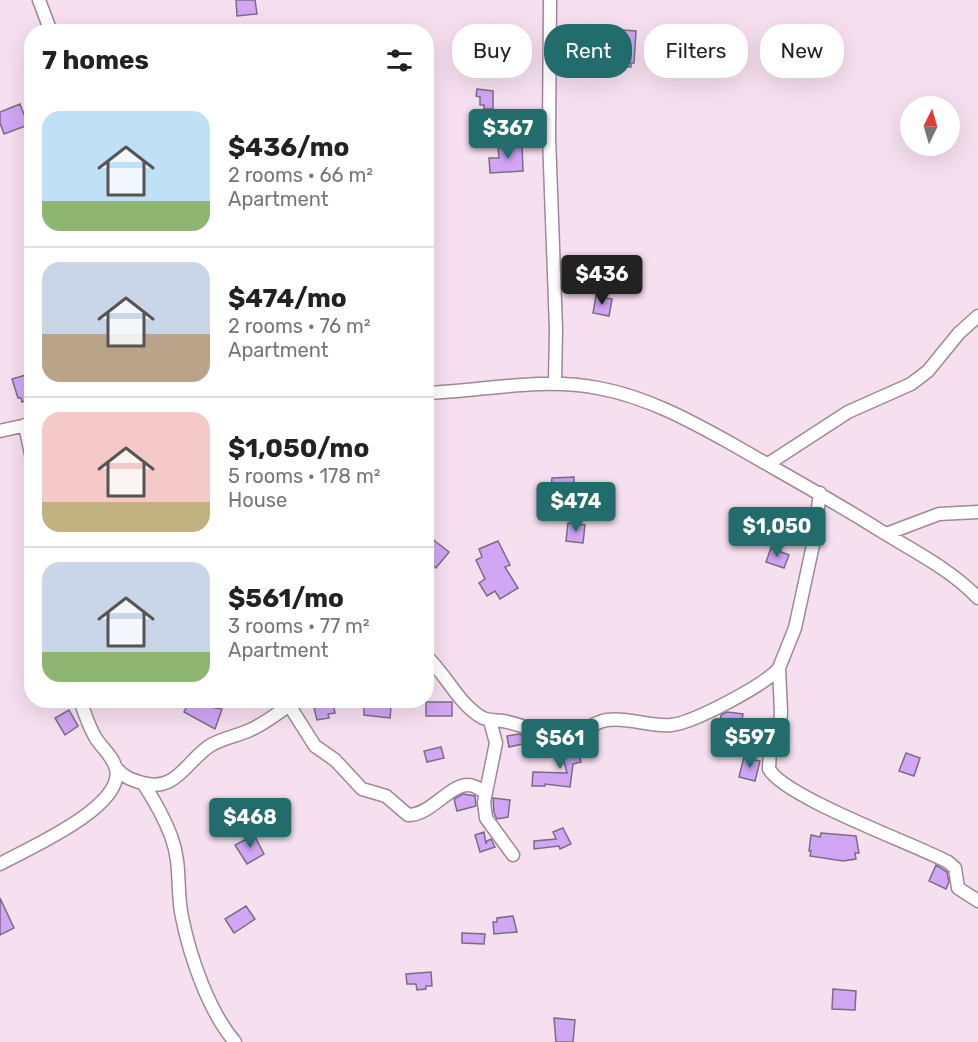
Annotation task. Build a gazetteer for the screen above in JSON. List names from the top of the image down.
{
  "north": "top",
  "page": {
    "chip": [
      "Buy",
      "Rent",
      "Filters",
      "New"
    ],
    "heading": "7 homes",
    "list": [
      {
        "name": "$436/mo",
        "note": "2 rooms · 66 m² · Apartment"
      },
      {
        "name": "$474/mo",
        "note": "2 rooms · 76 m² · Apartment"
      },
      {
        "name": "$1,050/mo",
        "note": "5 rooms · 178 m² · House"
      },
      {
        "name": "$561/mo",
        "note": "3 rooms · 77 m² · Apartment"
      }
    ],
    "price": [
      "$367",
      "$436",
      "$474",
      "$1,050",
      "$597",
      "$561",
      "$468"
    ]
  }
}
